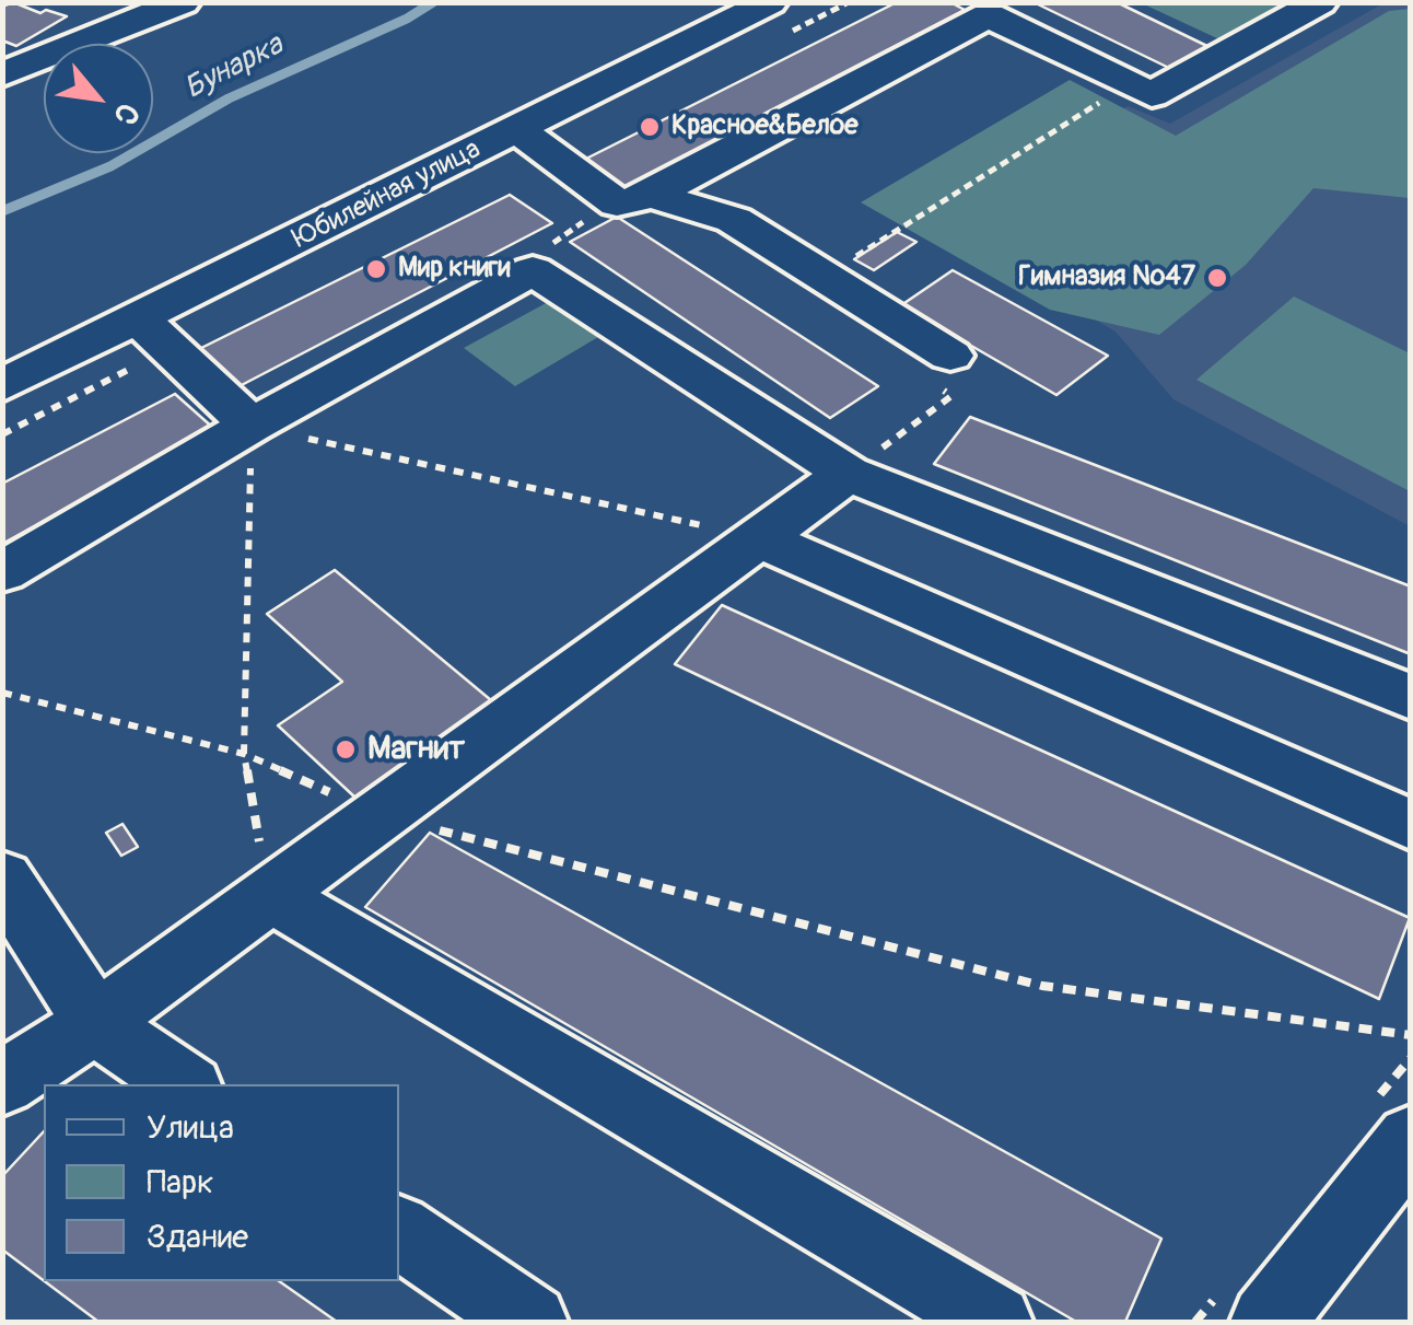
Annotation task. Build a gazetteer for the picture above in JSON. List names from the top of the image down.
{
  "streets": {
    "street": ["Юбилейная улица"]
  },
  "water": ["Бунарка"],
  "places": [
    "Красное&Белое",
    "Мир книги",
    "Гимназия №47",
    "Магнит"
  ],
  "legend": ["Улица", "Парк", "Здание"],
  "north": "bottom right"
}
